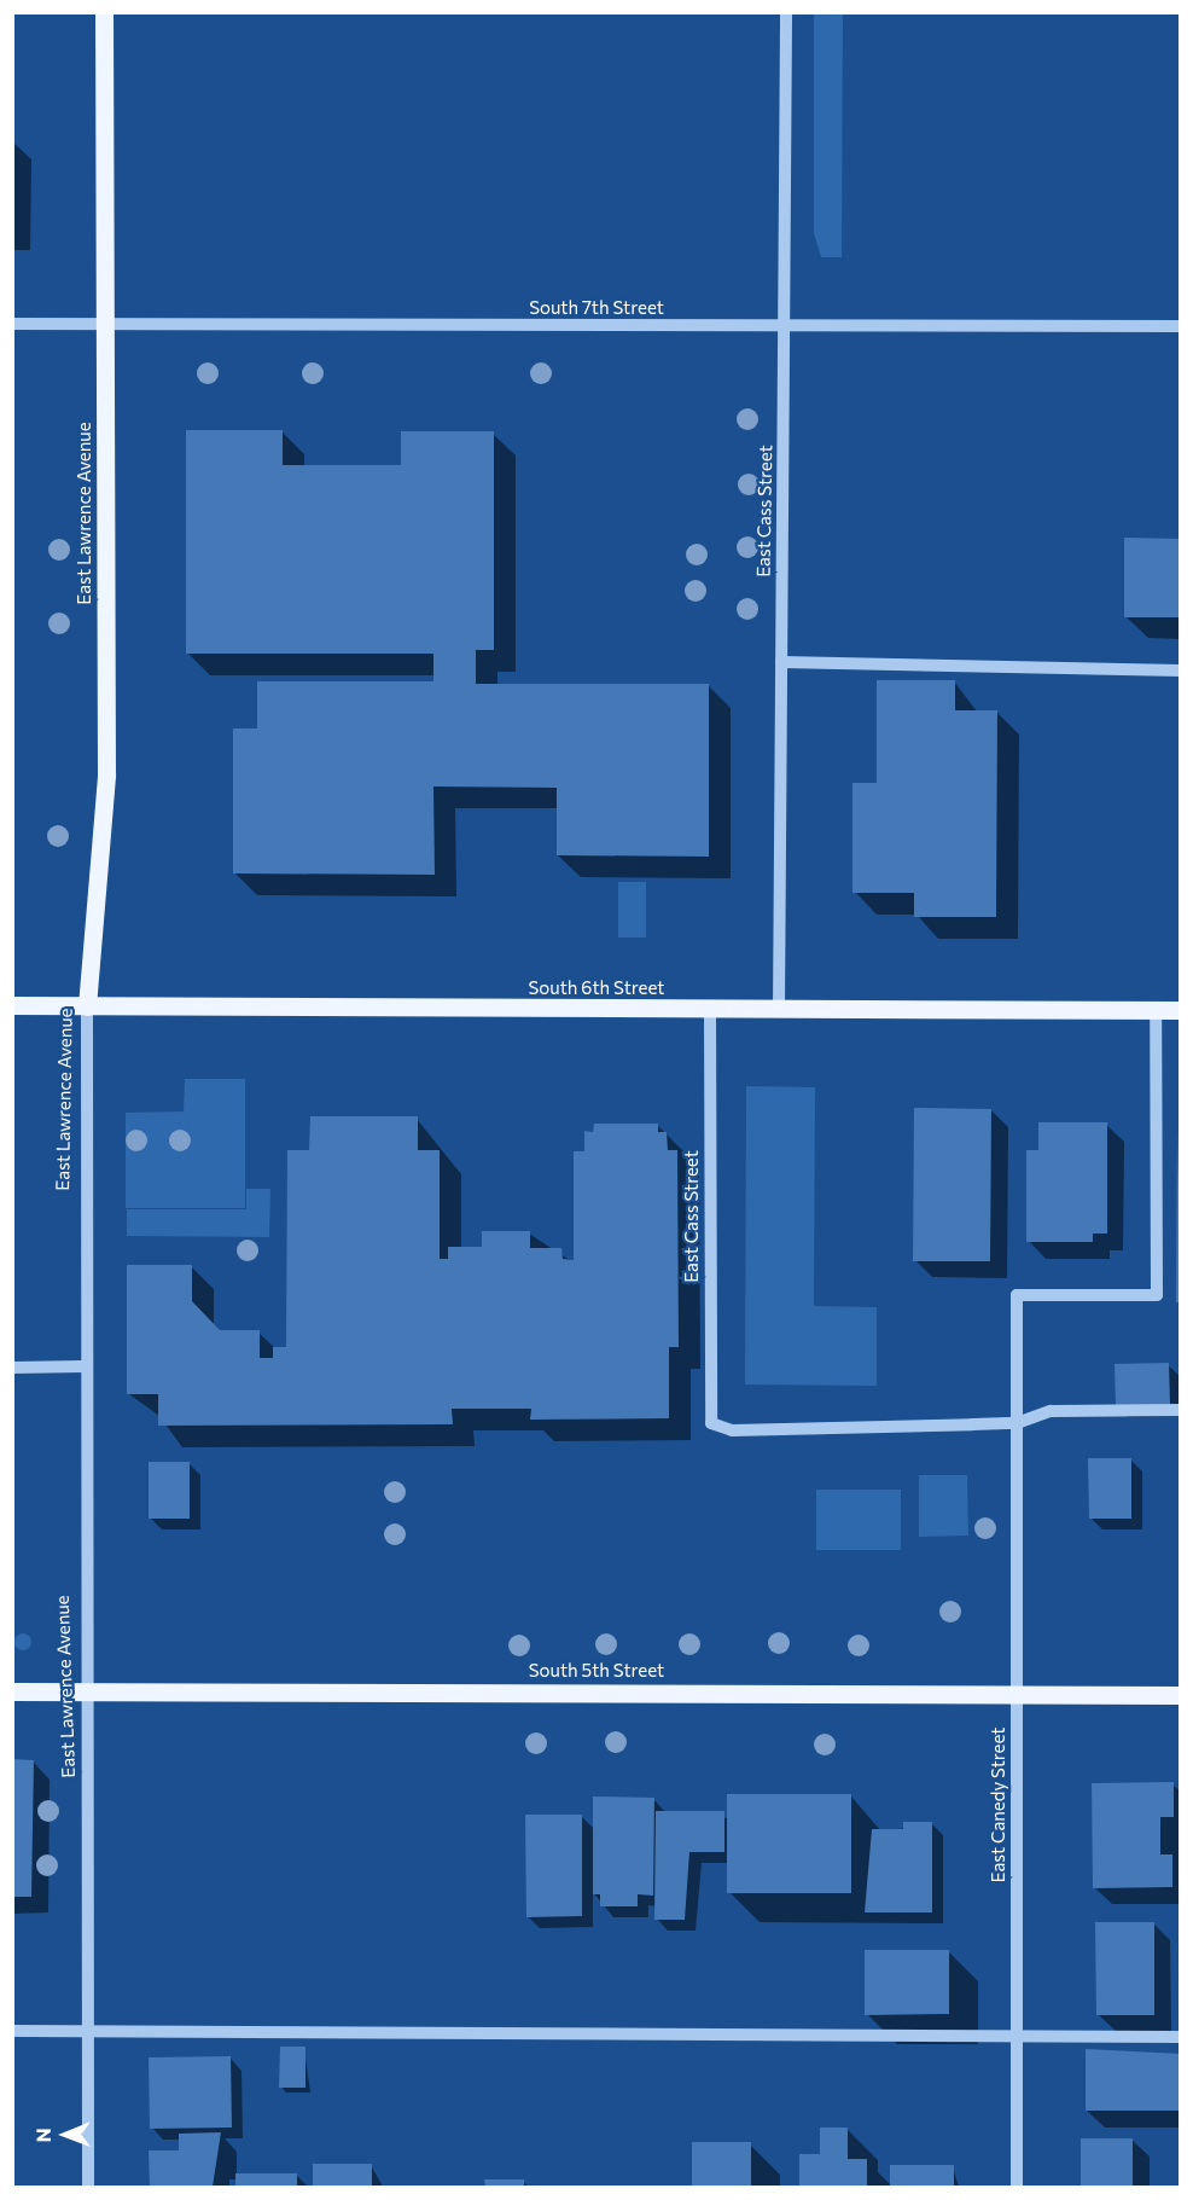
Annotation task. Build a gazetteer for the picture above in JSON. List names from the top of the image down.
{
  "streets": {
    "main road": ["East Lawrence Avenue", "South 6th Street", "South 5th Street"],
    "street": ["South 7th Street", "East Cass Street", "East Canedy Street"]
  },
  "crossings": [
    ["South 7th Street", "East Cass Street"],
    ["South 7th Street", "East Lawrence Avenue"],
    ["East Cass Street", "South 6th Street"],
    ["East Cass Street", "East Canedy Street"],
    ["East Lawrence Avenue", "South 6th Street"],
    ["East Lawrence Avenue", "South 5th Street"],
    ["South 6th Street", "East Canedy Street"],
    ["South 5th Street", "East Canedy Street"]
  ],
  "north": "left"
}
